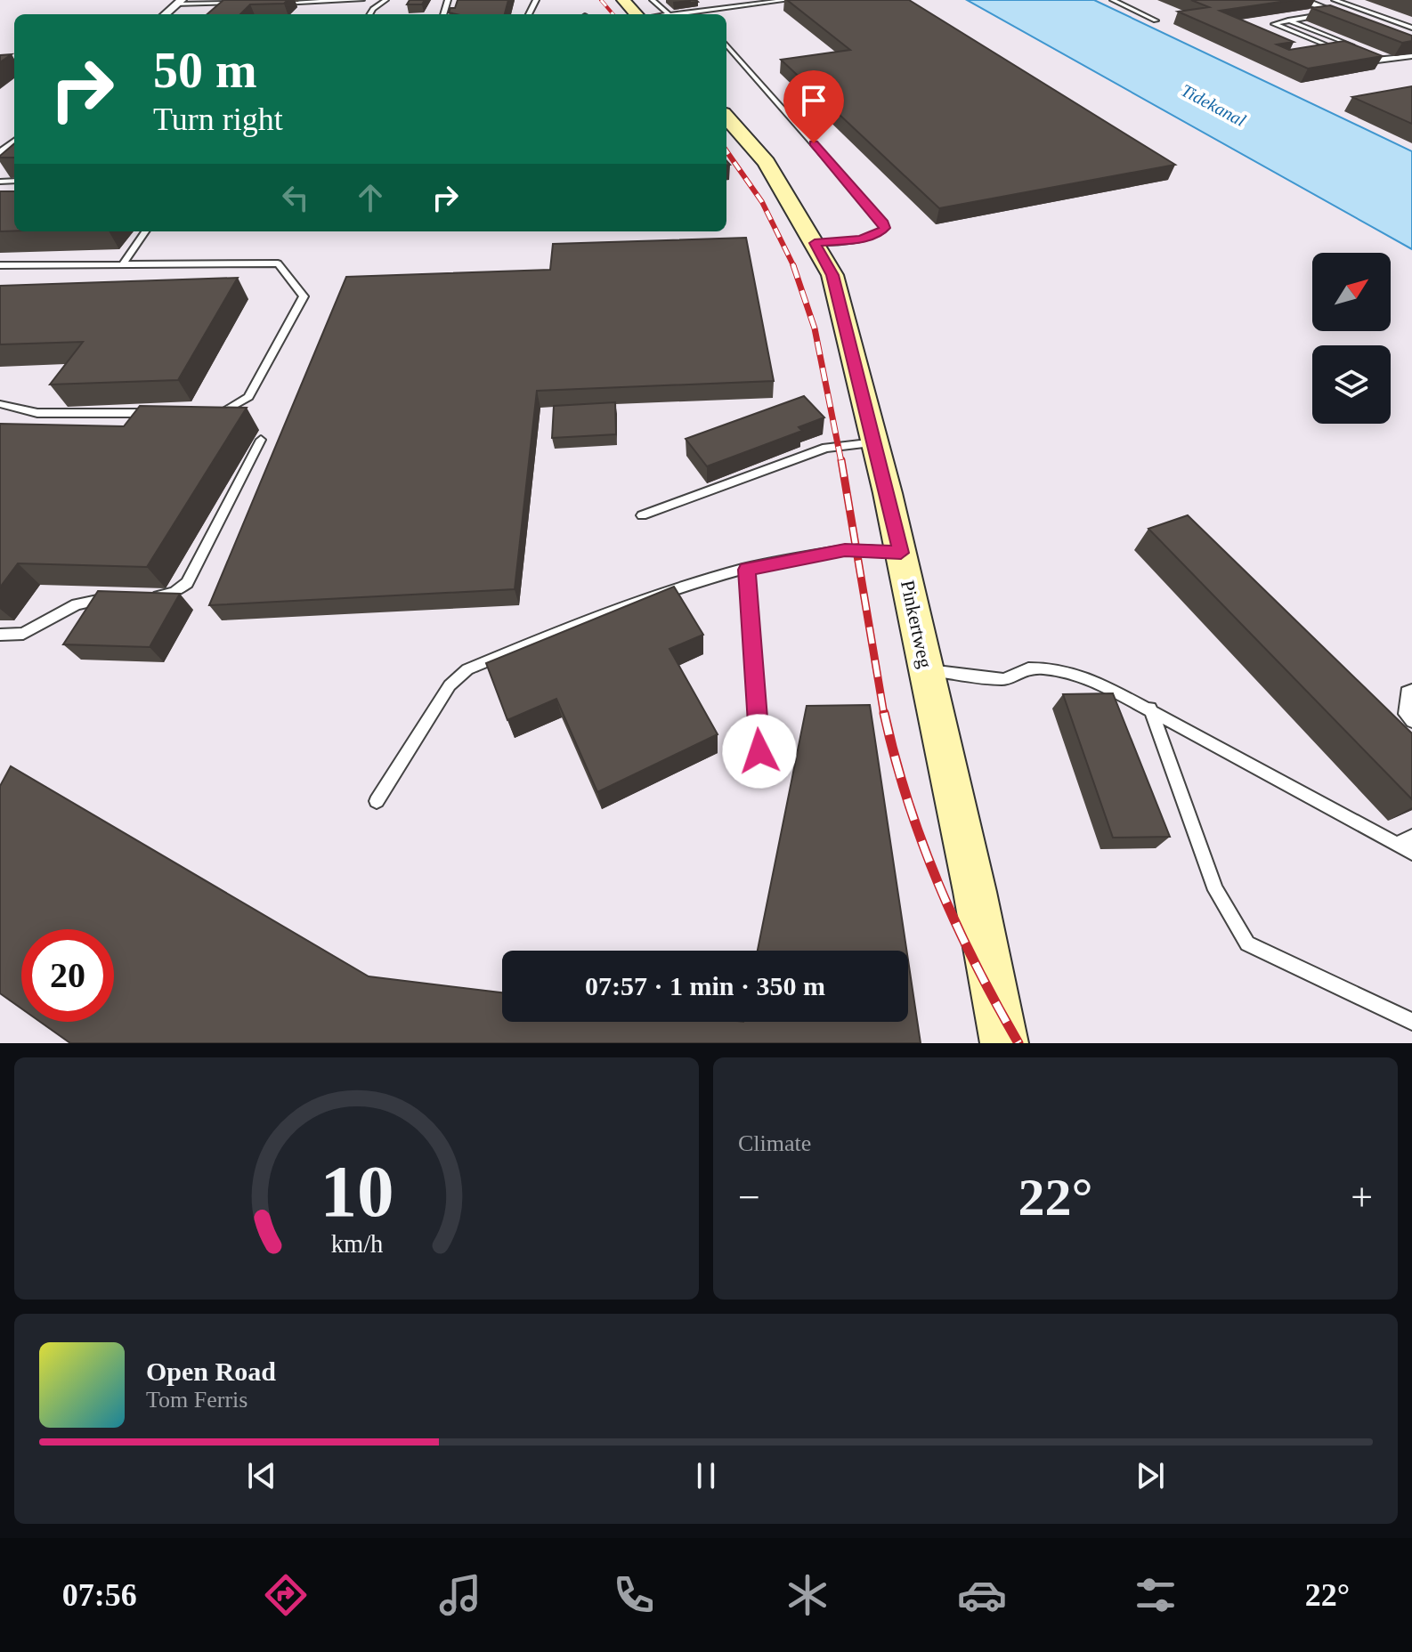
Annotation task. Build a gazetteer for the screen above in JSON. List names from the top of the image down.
{
  "streets": {
    "street": ["Pinkertweg"]
  },
  "water": ["Tidekanal"],
  "north": "top right",
  "page": {
    "turn": ["50 m", "Turn right"],
    "limit": "20",
    "trip": "07:57 · 1 min · 350 m",
    "tile": "Climate",
    "heat": ["−", "22°", "+"],
    "song": ["Open Road", "Tom Ferris"],
    "tabs": ["07:56", "22°"],
    "gauge": ["10", "km/h"]
  }
}
